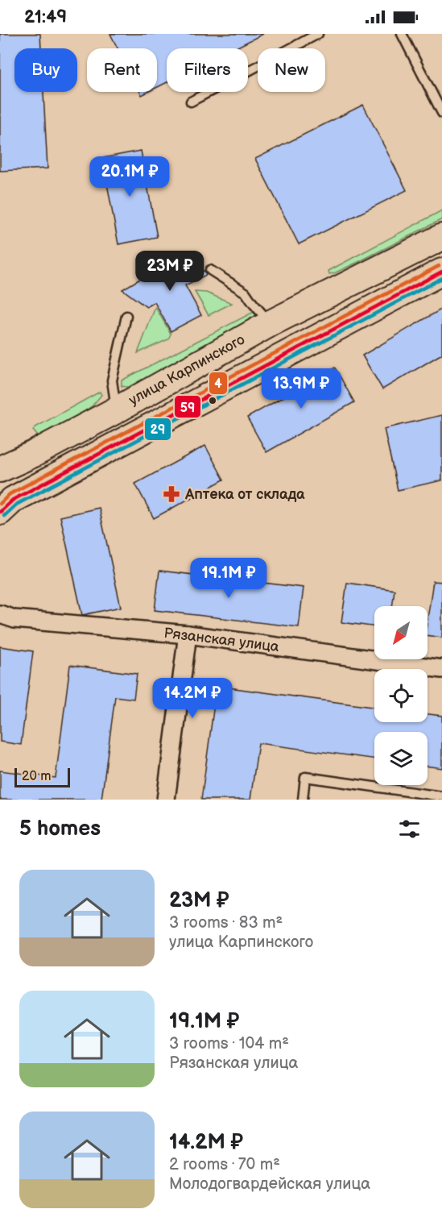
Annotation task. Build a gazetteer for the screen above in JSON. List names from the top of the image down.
{
  "streets": {
    "main road": ["улица Карпинского"],
    "street": ["Рязанская улица"]
  },
  "places": {
    "pharmacy": ["Аптека от склада"]
  },
  "lines": ["transit line 4", "transit line 59", "transit line 29"],
  "scale_bar": "20 m",
  "north": "bottom left",
  "page": {
    "status": "21:49",
    "chip": [
      "Buy",
      "Rent",
      "Filters",
      "New"
    ],
    "price": [
      "20.1M ₽",
      "23M ₽",
      "13.9M ₽",
      "19.1M ₽",
      "14.2M ₽"
    ],
    "scale": "20 m",
    "heading": "5 homes",
    "list": [
      {
        "name": "23M ₽",
        "note": "3 rooms · 83 m² · улица Карпинского"
      },
      {
        "name": "19.1M ₽",
        "note": "3 rooms · 104 m² · Рязанская улица"
      },
      {
        "name": "14.2M ₽",
        "note": "2 rooms · 70 m² · Молодогвардейская улица"
      }
    ]
  }
}
